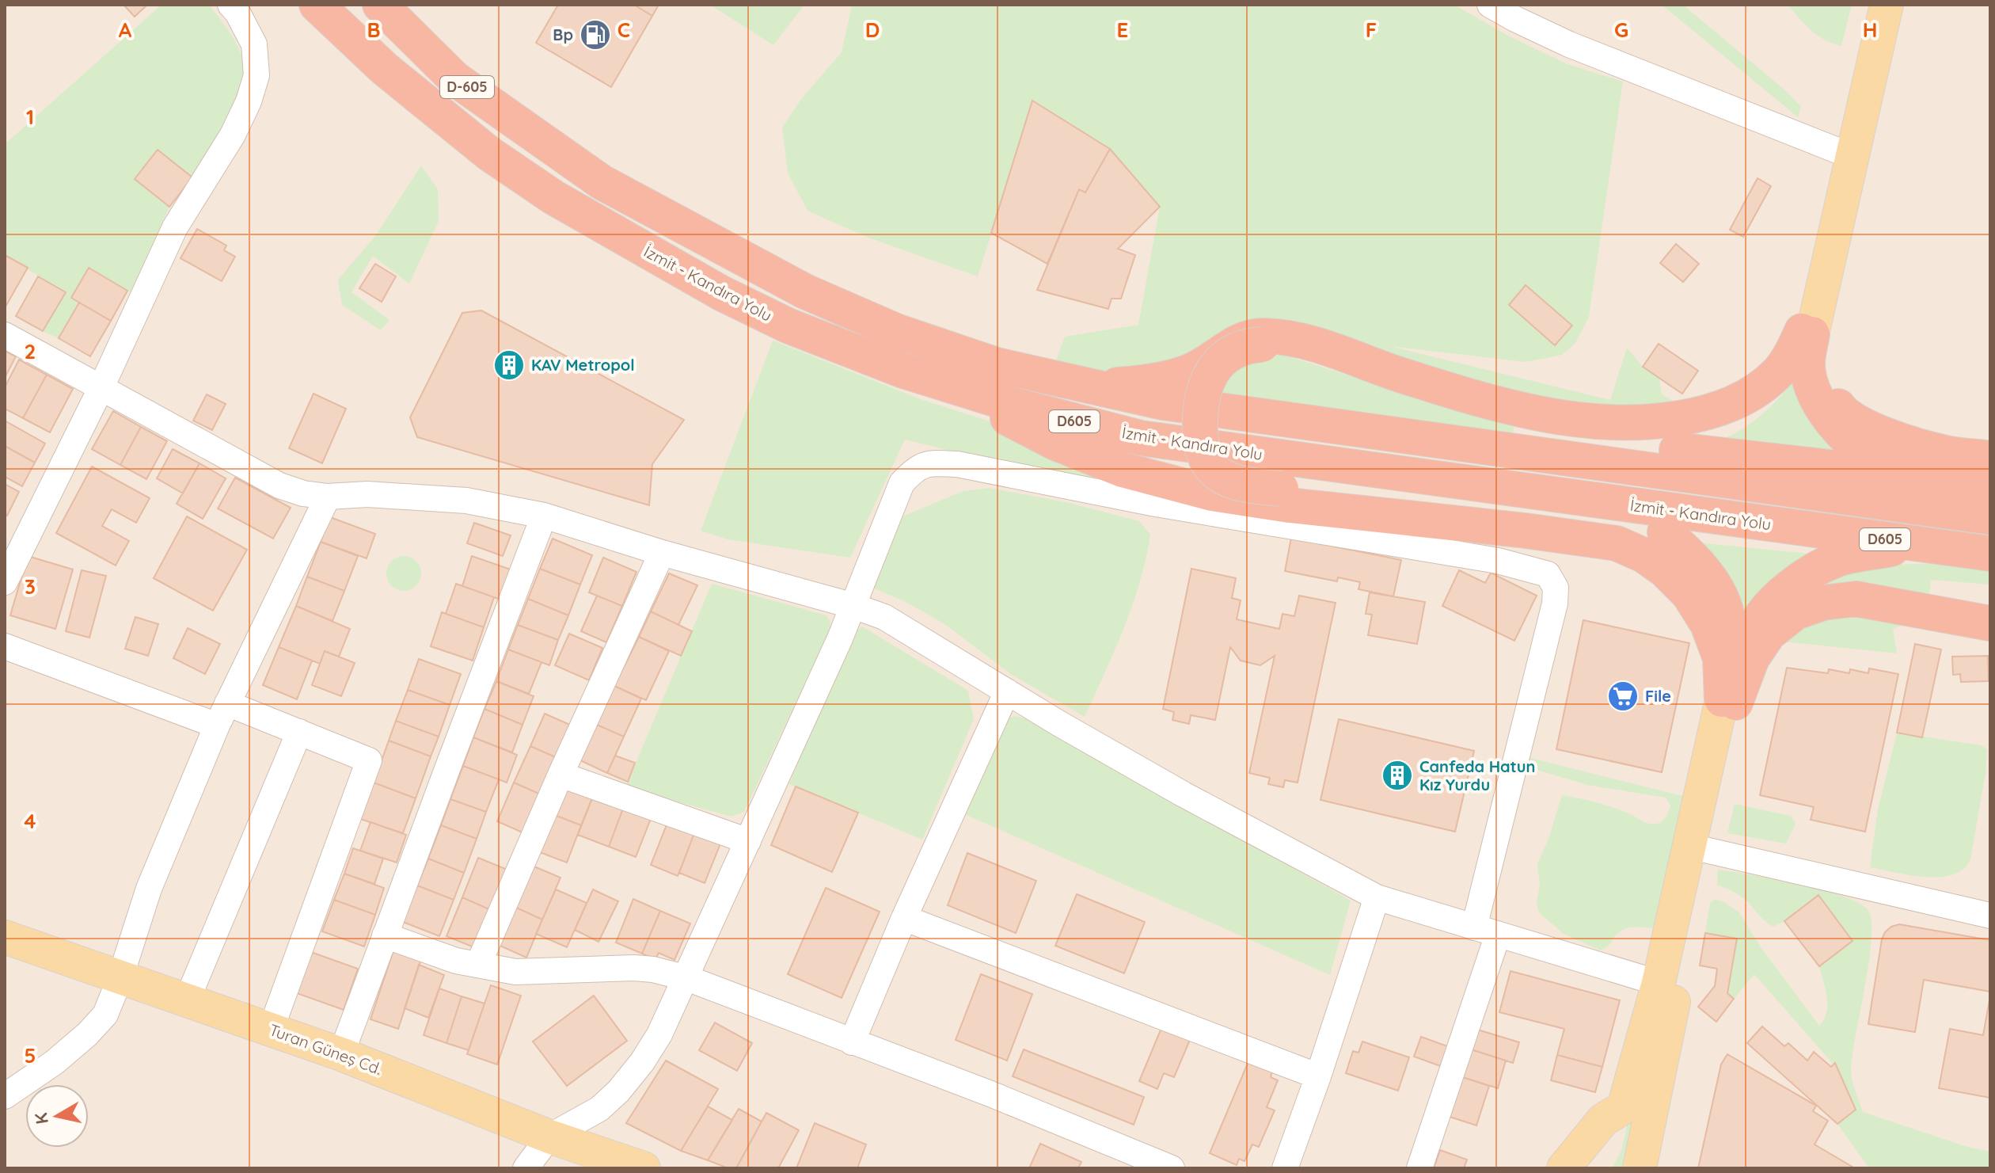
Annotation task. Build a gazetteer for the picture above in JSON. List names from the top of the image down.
{
  "streets": {
    "highway": ["D-605", "İzmit - Kandıra Yolu", "D605"],
    "main road": ["Turan Güneş Cd."]
  },
  "crossings": [
    ["D-605", "D605"]
  ],
  "places": {
    "fuel station": ["Bp"],
    "building": ["KAV Metropol", "Canfeda Hatun Kız Yurdu"],
    "supermarket": ["File"]
  },
  "north": "left",
  "grid": {
    "columns": [
      "A",
      "B",
      "C",
      "D",
      "E",
      "F",
      "G",
      "H"
    ],
    "rows": [
      "1",
      "2",
      "3",
      "4",
      "5"
    ]
  }
}
